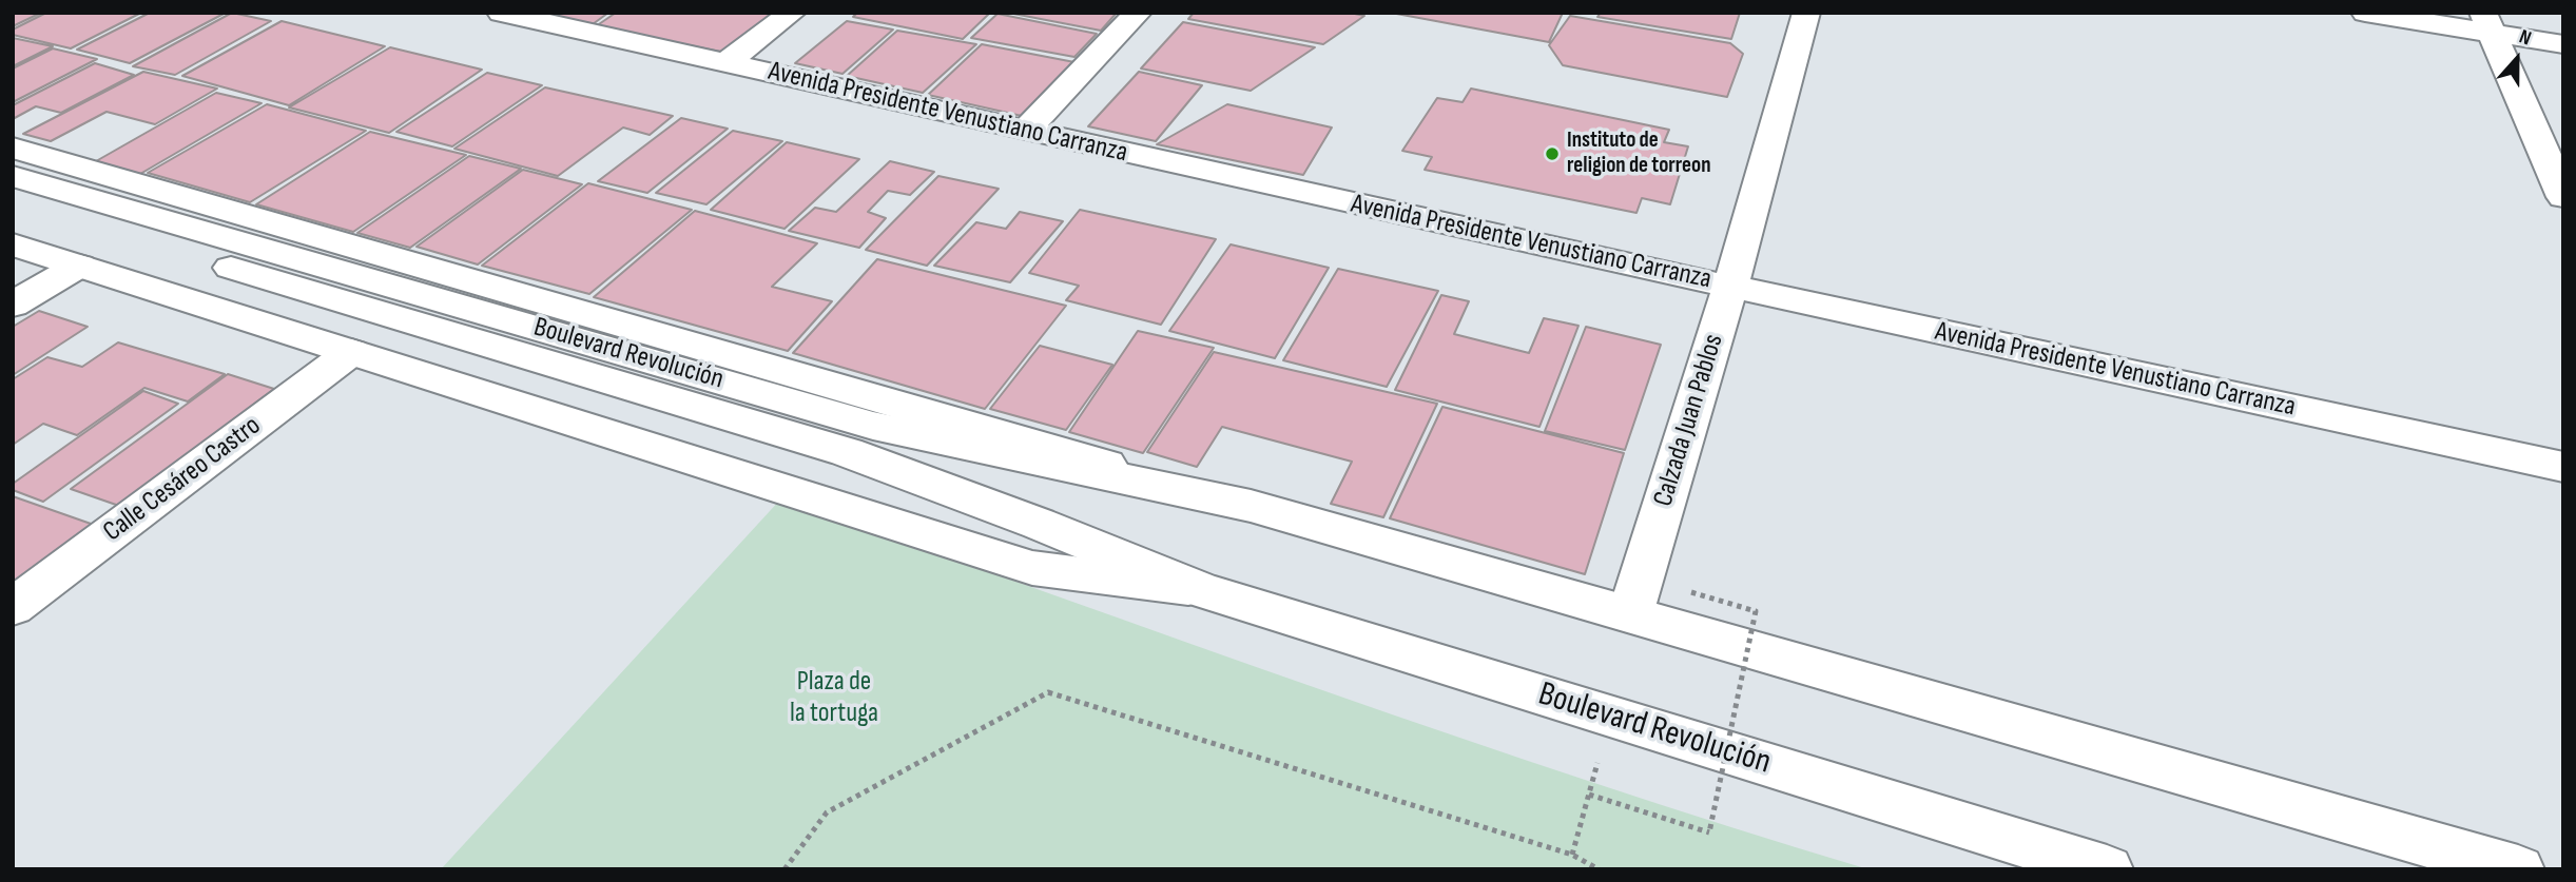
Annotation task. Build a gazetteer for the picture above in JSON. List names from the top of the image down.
{
  "streets": {
    "main road": [
      "Avenida Presidente Venustiano Carranza",
      "Boulevard Revolución",
      "Calzada Juan Pablos",
      "Calle Cesáreo Castro"
    ]
  },
  "crossings": [
    ["Avenida Presidente Venustiano Carranza", "Calzada Juan Pablos"],
    ["Boulevard Revolución", "Calle Cesáreo Castro"]
  ],
  "parks": ["Plaza de la tortuga"],
  "places": ["Instituto de religion de torreon"],
  "north": "top"
}
